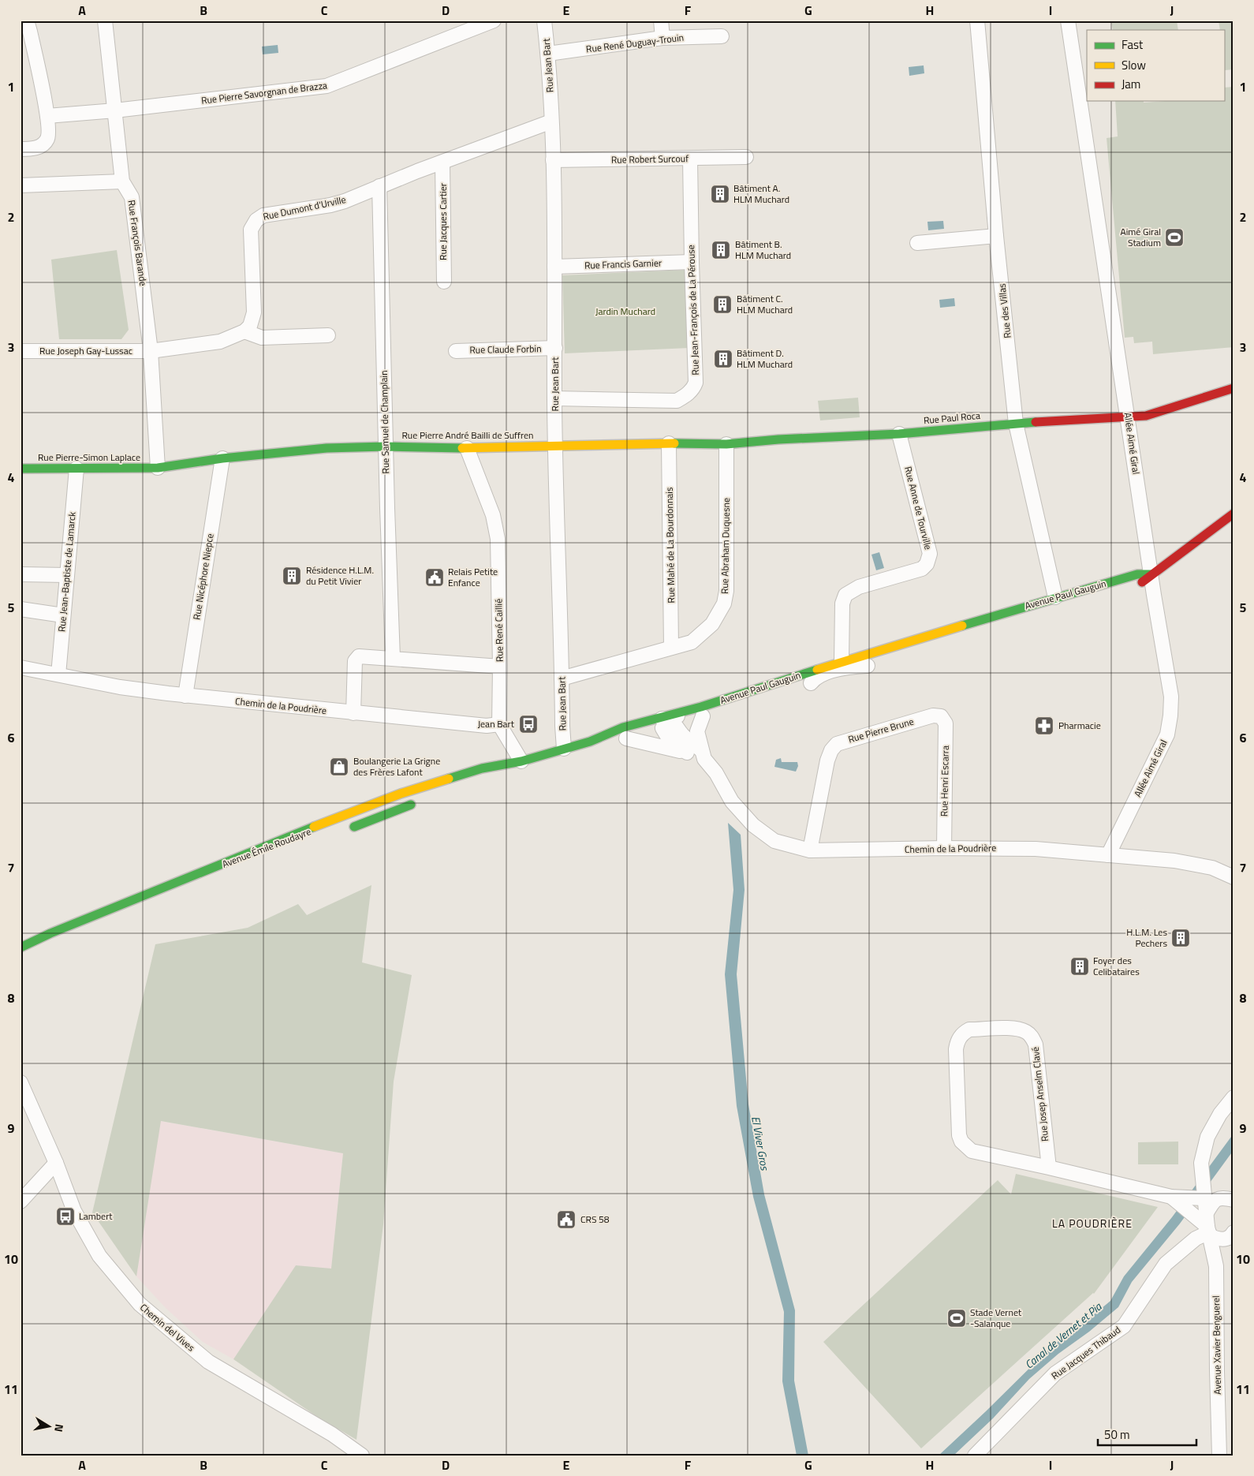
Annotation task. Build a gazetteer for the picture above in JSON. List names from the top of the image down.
{
  "streets": {
    "street": [
      "Rue René Duguay-Trouin",
      "Rue Jean Bart",
      "Rue Pierre Savorgnan de Brazza",
      "Rue Robert Surcouf",
      "Rue Dumont d'Urville",
      "Rue Jacques Cartier",
      "Rue François Barande",
      "Rue Francis Garnier",
      "Rue Jean-François de La Pérouse",
      "Rue des Villas",
      "Rue Claude Forbin",
      "Rue Joseph Gay-Lussac",
      "Rue Paul Roca",
      "Rue Samuel de Champlain",
      "Rue Pierre André Bailli de Suffren",
      "Allée Aimé Giral",
      "Rue Pierre-Simon Laplace",
      "Rue Anne de Tourville",
      "Rue Mahé de La Bourdonnais",
      "Rue Abraham Duquesne",
      "Rue Jean-Baptiste de Lamarck",
      "Rue Nicéphore Niepce",
      "Avenue Paul Gauguin",
      "Rue René Caillié",
      "Chemin de la Poudrière",
      "Rue Pierre Brune",
      "Rue Henri Escarra",
      "Avenue Émile Roudayre",
      "Rue Josep Anselm Clavé",
      "Chemin del Vives",
      "Avenue Xavier Benguerel",
      "Rue Jacques Thibaud"
    ]
  },
  "crossings": [
    ["Rue René Duguay-Trouin", "Rue Jean Bart"],
    ["Rue Jean Bart", "Rue Robert Surcouf"],
    ["Rue Jean Bart", "Rue Dumont d'Urville"],
    ["Rue Jean Bart", "Rue Francis Garnier"],
    ["Rue Jean Bart", "Rue Jean-François de La Pérouse"],
    ["Rue Jean Bart", "Rue Claude Forbin"],
    ["Rue Jean Bart", "Rue Pierre André Bailli de Suffren"],
    ["Rue Jean Bart", "Rue Abraham Duquesne"],
    ["Rue Jean Bart", "Avenue Émile Roudayre"],
    ["Rue Pierre Savorgnan de Brazza", "Rue François Barande"],
    ["Rue Robert Surcouf", "Rue Jean-François de La Pérouse"],
    ["Rue Dumont d'Urville", "Rue Jacques Cartier"],
    ["Rue Dumont d'Urville", "Rue Samuel de Champlain"],
    ["Rue François Barande", "Rue Joseph Gay-Lussac"],
    ["Rue François Barande", "Rue Pierre André Bailli de Suffren"],
    ["Rue François Barande", "Rue Pierre-Simon Laplace"],
    ["Rue Francis Garnier", "Rue Jean-François de La Pérouse"],
    ["Rue des Villas", "Rue Paul Roca"],
    ["Rue des Villas", "Avenue Paul Gauguin"],
    ["Rue Paul Roca", "Rue Pierre André Bailli de Suffren"],
    ["Rue Paul Roca", "Allée Aimé Giral"],
    ["Rue Paul Roca", "Rue Anne de Tourville"],
    ["Rue Samuel de Champlain", "Rue Pierre André Bailli de Suffren"],
    ["Rue Pierre André Bailli de Suffren", "Rue Pierre-Simon Laplace"],
    ["Rue Pierre André Bailli de Suffren", "Rue Mahé de La Bourdonnais"],
    ["Rue Pierre André Bailli de Suffren", "Rue Abraham Duquesne"],
    ["Rue Pierre André Bailli de Suffren", "Rue Nicéphore Niepce"],
    ["Rue Pierre André Bailli de Suffren", "Rue René Caillié"],
    ["Allée Aimé Giral", "Avenue Paul Gauguin"],
    ["Allée Aimé Giral", "Chemin de la Poudrière"],
    ["Rue Pierre-Simon Laplace", "Rue Jean-Baptiste de Lamarck"],
    ["Rue Anne de Tourville", "Avenue Paul Gauguin"],
    ["Rue Mahé de La Bourdonnais", "Rue Abraham Duquesne"],
    ["Rue Jean-Baptiste de Lamarck", "Chemin de la Poudrière"],
    ["Rue Nicéphore Niepce", "Chemin de la Poudrière"],
    ["Avenue Paul Gauguin", "Chemin de la Poudrière"],
    ["Avenue Paul Gauguin", "Avenue Émile Roudayre"],
    ["Rue René Caillié", "Chemin de la Poudrière"],
    ["Chemin de la Poudrière", "Rue Pierre Brune"],
    ["Chemin de la Poudrière", "Rue Henri Escarra"],
    ["Rue Pierre Brune", "Rue Henri Escarra"],
    ["Rue Josep Anselm Clavé", "Avenue Xavier Benguerel"],
    ["Rue Josep Anselm Clavé", "Rue Jacques Thibaud"],
    ["Avenue Xavier Benguerel", "Rue Jacques Thibaud"]
  ],
  "districts": ["LA POUDRIÈRE"],
  "water": ["El Viver Gros", "Canal de Vernet et Pia"],
  "parks": ["Jardin Muchard"],
  "places": {
    "building": [
      "Bâtiment A. HLM Muchard",
      "Bâtiment B. HLM Muchard",
      "Bâtiment C. HLM Muchard",
      "Bâtiment D. HLM Muchard",
      "Résidence H.L.M. du Petit Vivier",
      "H.L.M. Les Pechers",
      "Foyer des Celibataires"
    ],
    "sports": ["Aimé Giral Stadium", "Stade Vernet -Salanque"],
    "public building": ["Relais Petite Enfance", "CRS 58"],
    "bus stop": ["Jean Bart", "Lambert"],
    "pharmacy": ["Pharmacie"],
    "shop": ["Boulangerie La Grigne des Frères Lafont"]
  },
  "legend": ["Fast", "Slow", "Jam"],
  "scale_bar": "50 m",
  "north": "right",
  "grid": {
    "columns": [
      "A",
      "B",
      "C",
      "D",
      "E",
      "F",
      "G",
      "H",
      "I",
      "J"
    ],
    "rows": [
      "1",
      "2",
      "3",
      "4",
      "5",
      "6",
      "7",
      "8",
      "9",
      "10",
      "11"
    ]
  }
}
